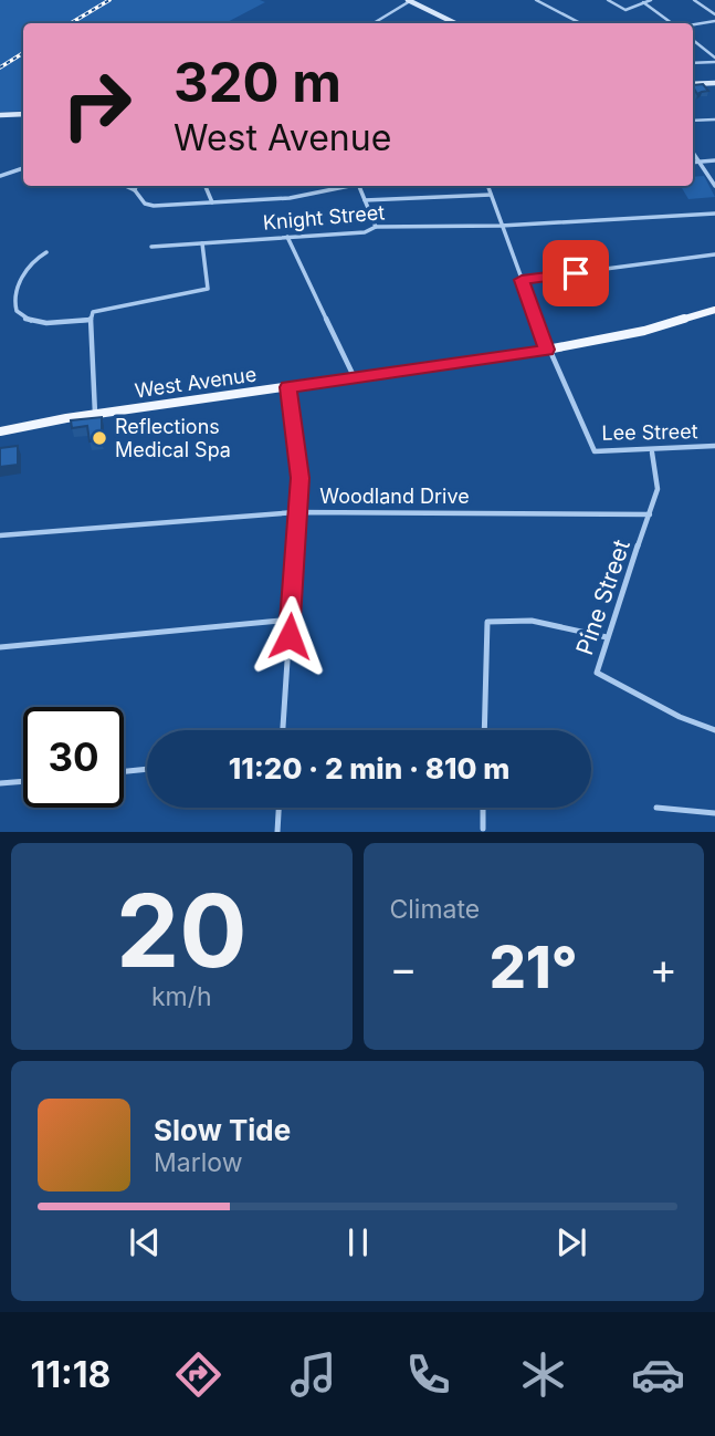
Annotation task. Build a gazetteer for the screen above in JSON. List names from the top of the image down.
{
  "streets": {
    "main road": ["West Avenue"],
    "street": [
      "Knight Street",
      "Lee Street",
      "Woodland Drive",
      "Pine Street"
    ]
  },
  "crossings": [
    ["Knight Street", "Lee Street"],
    ["West Avenue", "Lee Street"],
    ["Lee Street", "Pine Street"],
    ["Woodland Drive", "Pine Street"]
  ],
  "places": ["Reflections Medical Spa"],
  "page": {
    "turn": ["320 m", "West Avenue"],
    "limit": "30",
    "trip": "11:20 · 2 min · 810 m",
    "tile": [
      ["20", "km/h"],
      "Climate"
    ],
    "heat": ["−", "21°", "+"],
    "song": ["Slow Tide", "Marlow"],
    "tabs": "11:18"
  }
}
